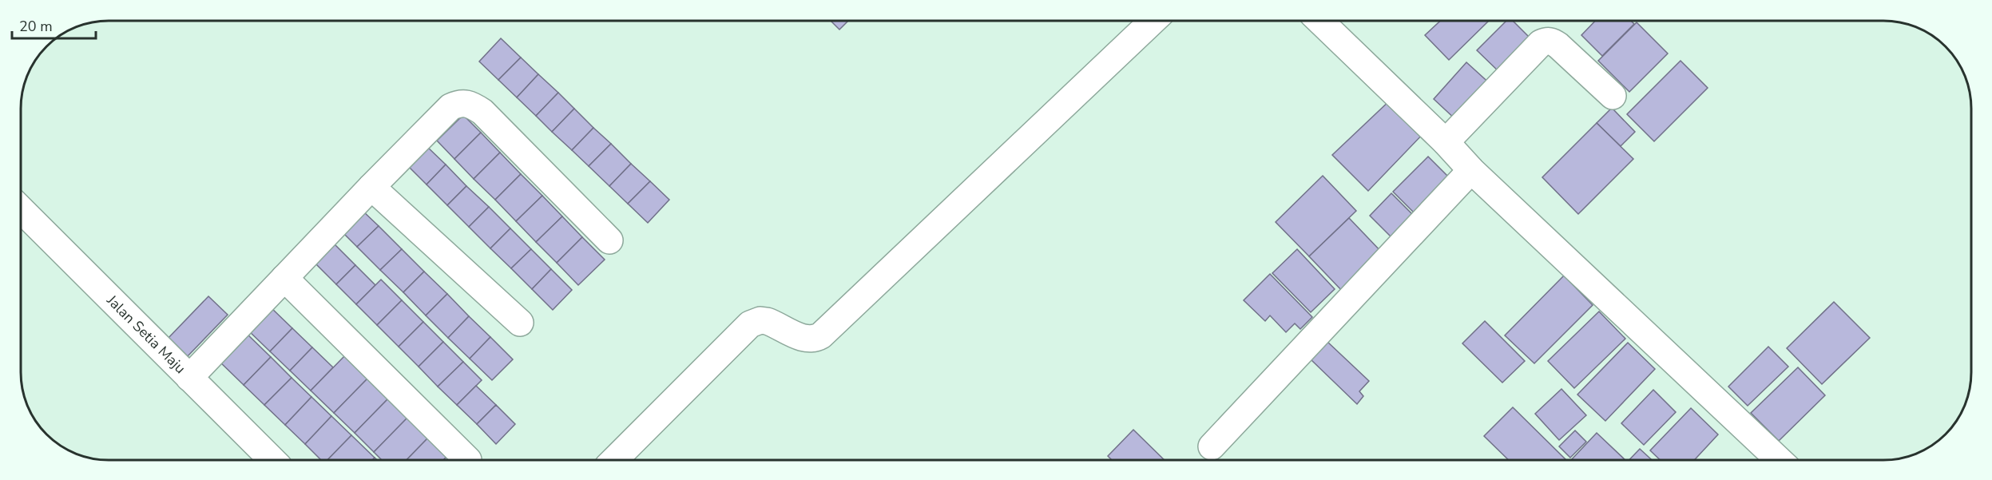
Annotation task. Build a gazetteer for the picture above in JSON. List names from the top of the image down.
{
  "streets": {
    "street": ["Jalan Setia Maju"]
  },
  "scale_bar": "20 m"
}
